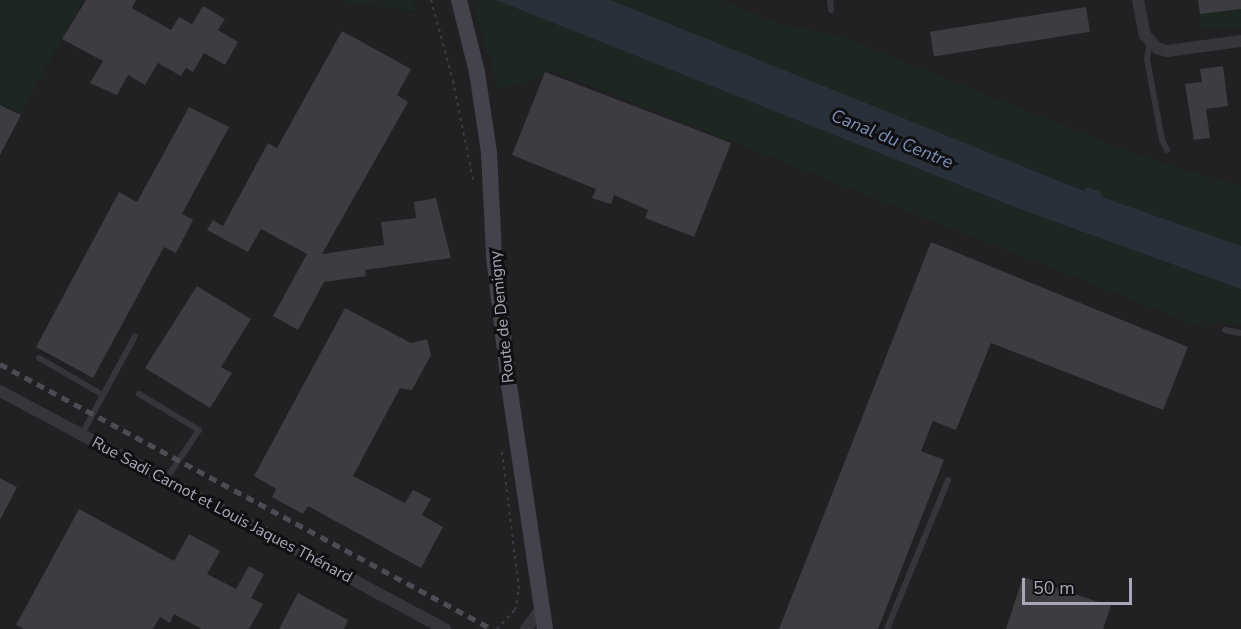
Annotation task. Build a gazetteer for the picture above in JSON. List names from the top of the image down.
{
  "streets": {
    "main road": ["Route de Demigny"],
    "street": ["Rue Sadi Carnot et Louis Jaques Thénard"]
  },
  "water": ["Canal du Centre"],
  "scale_bar": "50 m"
}
